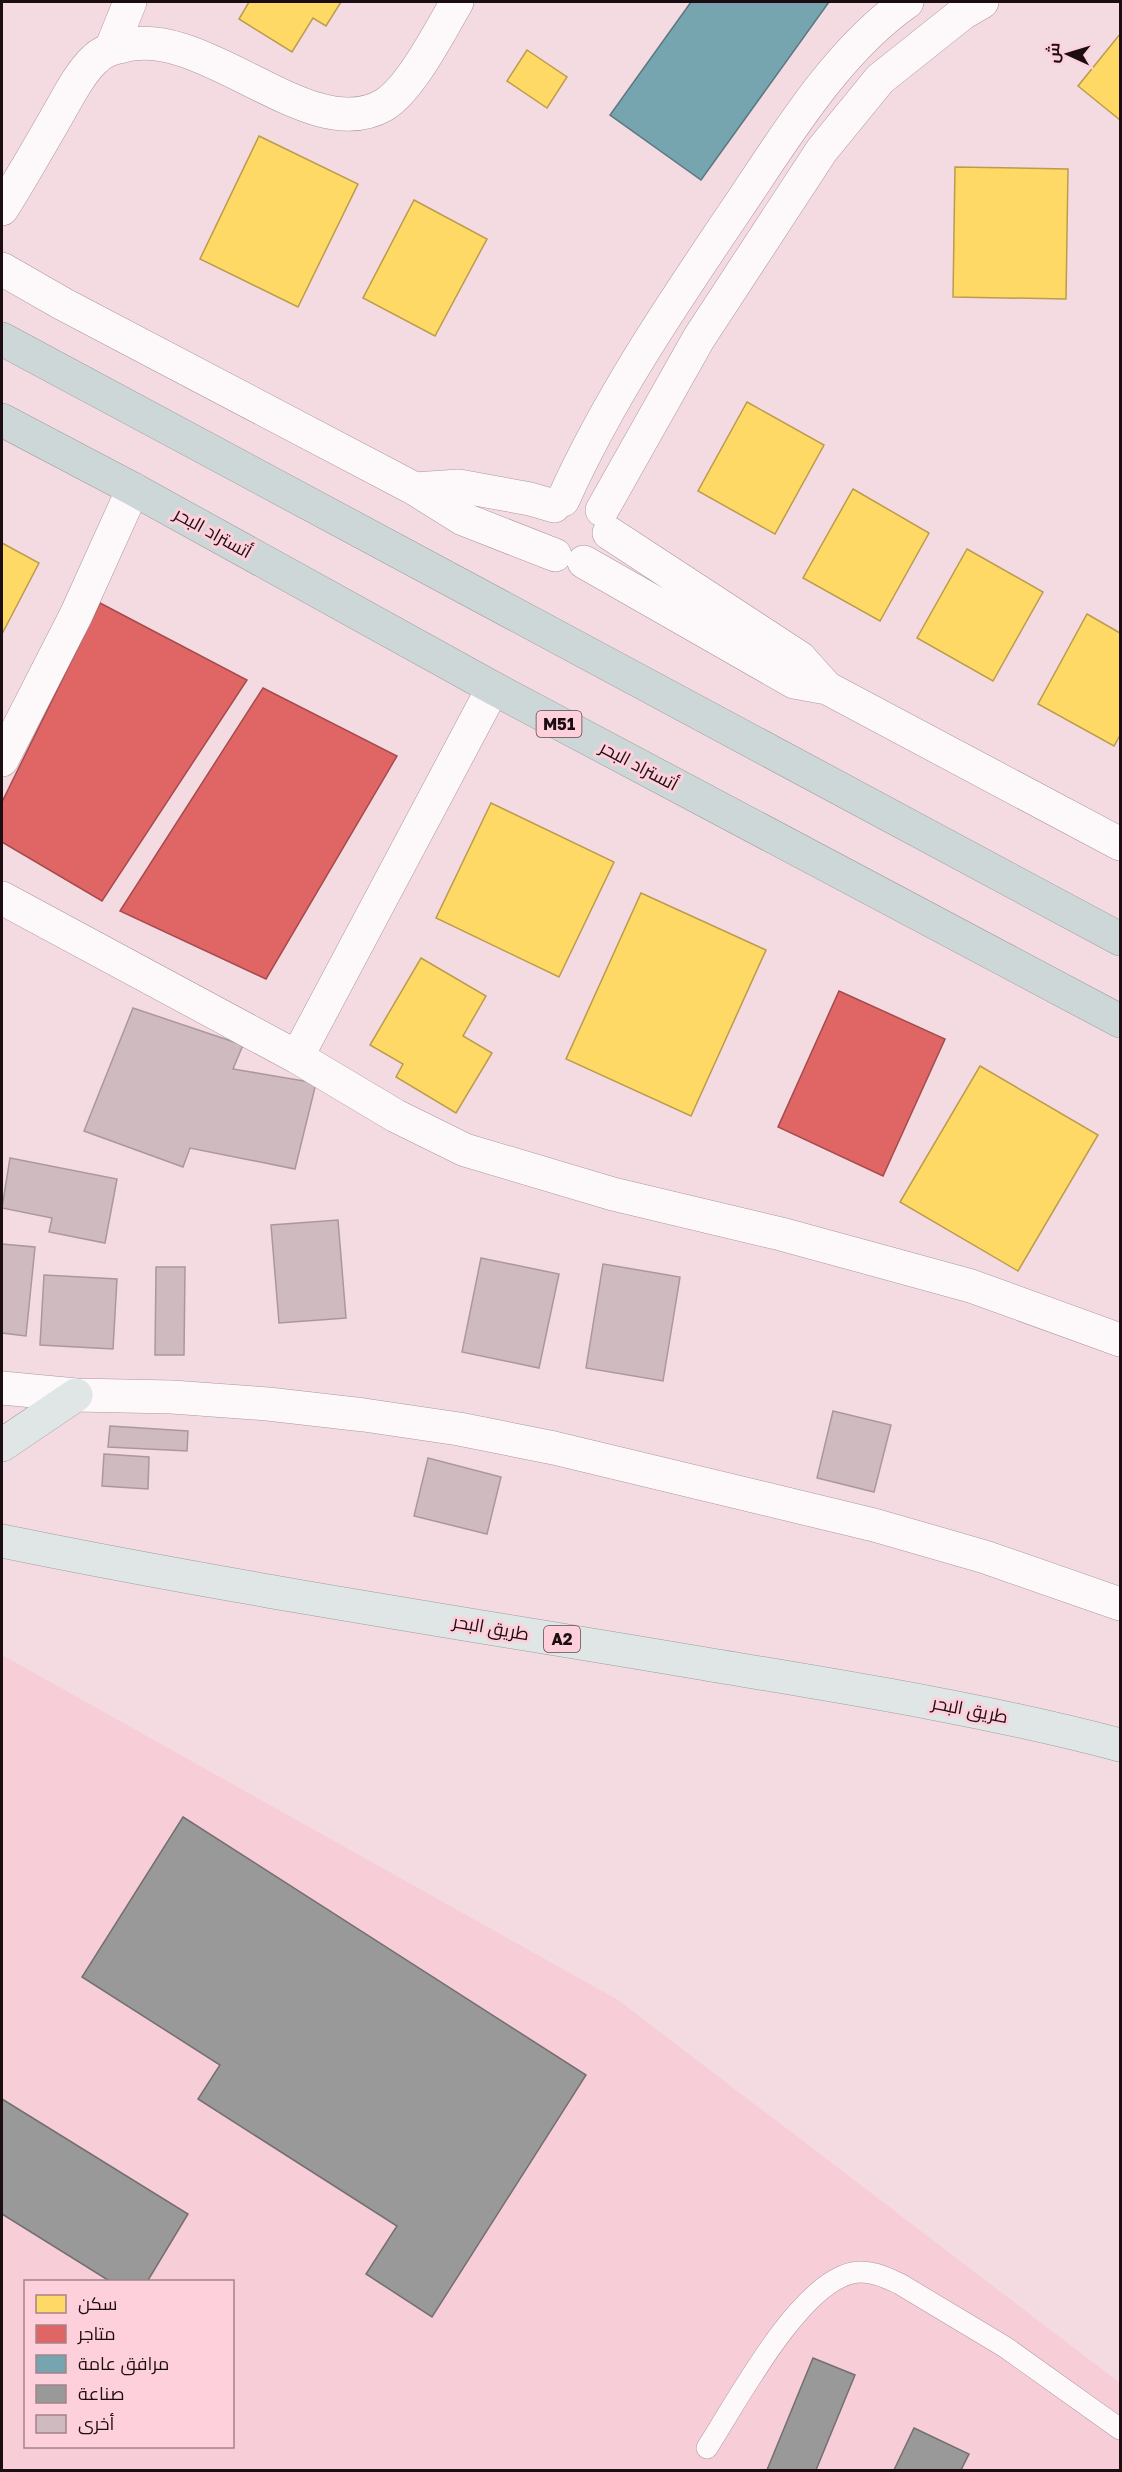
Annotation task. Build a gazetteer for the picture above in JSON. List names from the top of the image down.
{
  "streets": {
    "highway": ["أتستراد البحر", "M51"],
    "main road": ["طريق البحر", "A2"]
  },
  "legend": [
    "سكن",
    "متاجر",
    "مرافق عامة",
    "صناعة",
    "أخرى"
  ],
  "north": "left"
}
